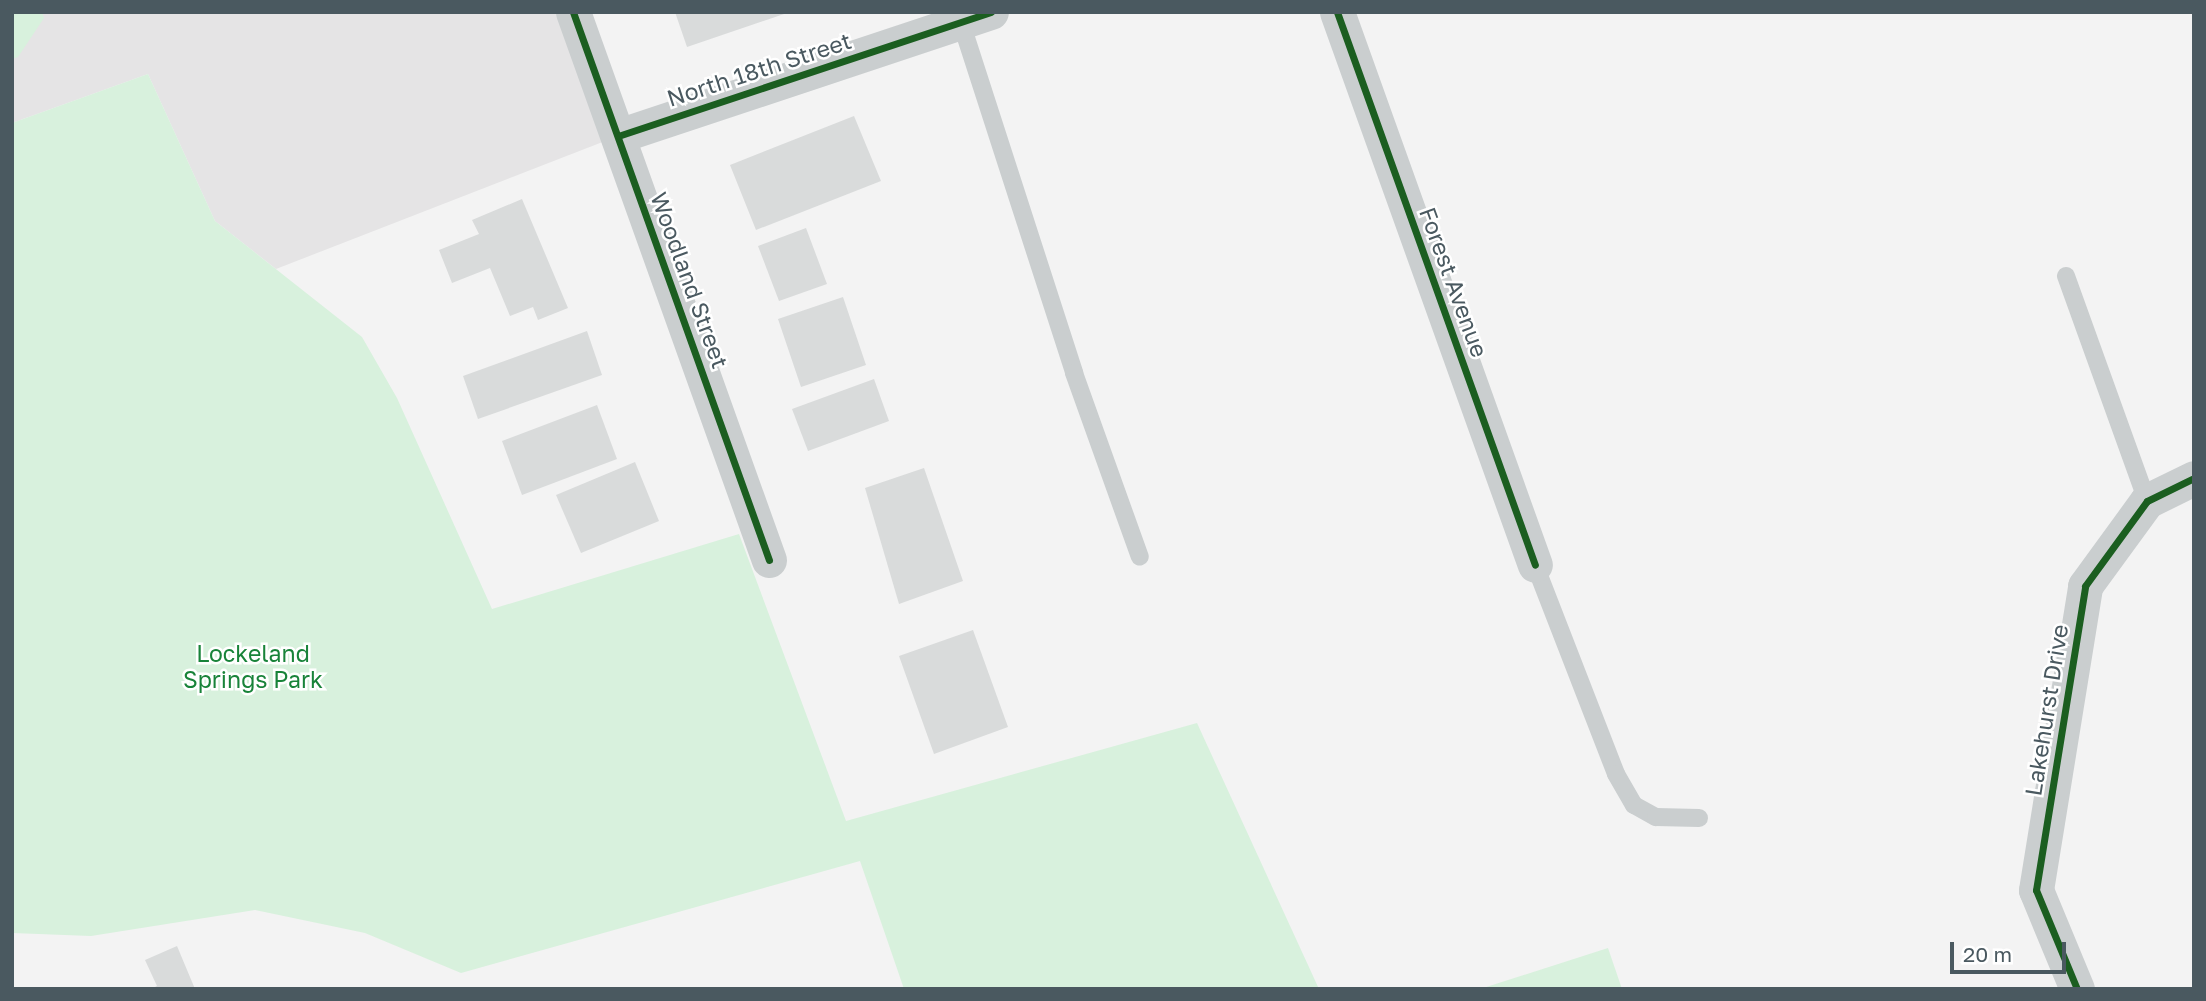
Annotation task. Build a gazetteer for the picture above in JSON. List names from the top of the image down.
{
  "streets": {
    "street": [
      "North 18th Street",
      "Woodland Street",
      "Forest Avenue",
      "Lakehurst Drive"
    ]
  },
  "crossings": [
    ["North 18th Street", "Woodland Street"]
  ],
  "parks": ["Lockeland Springs Park"],
  "scale_bar": "20 m"
}
